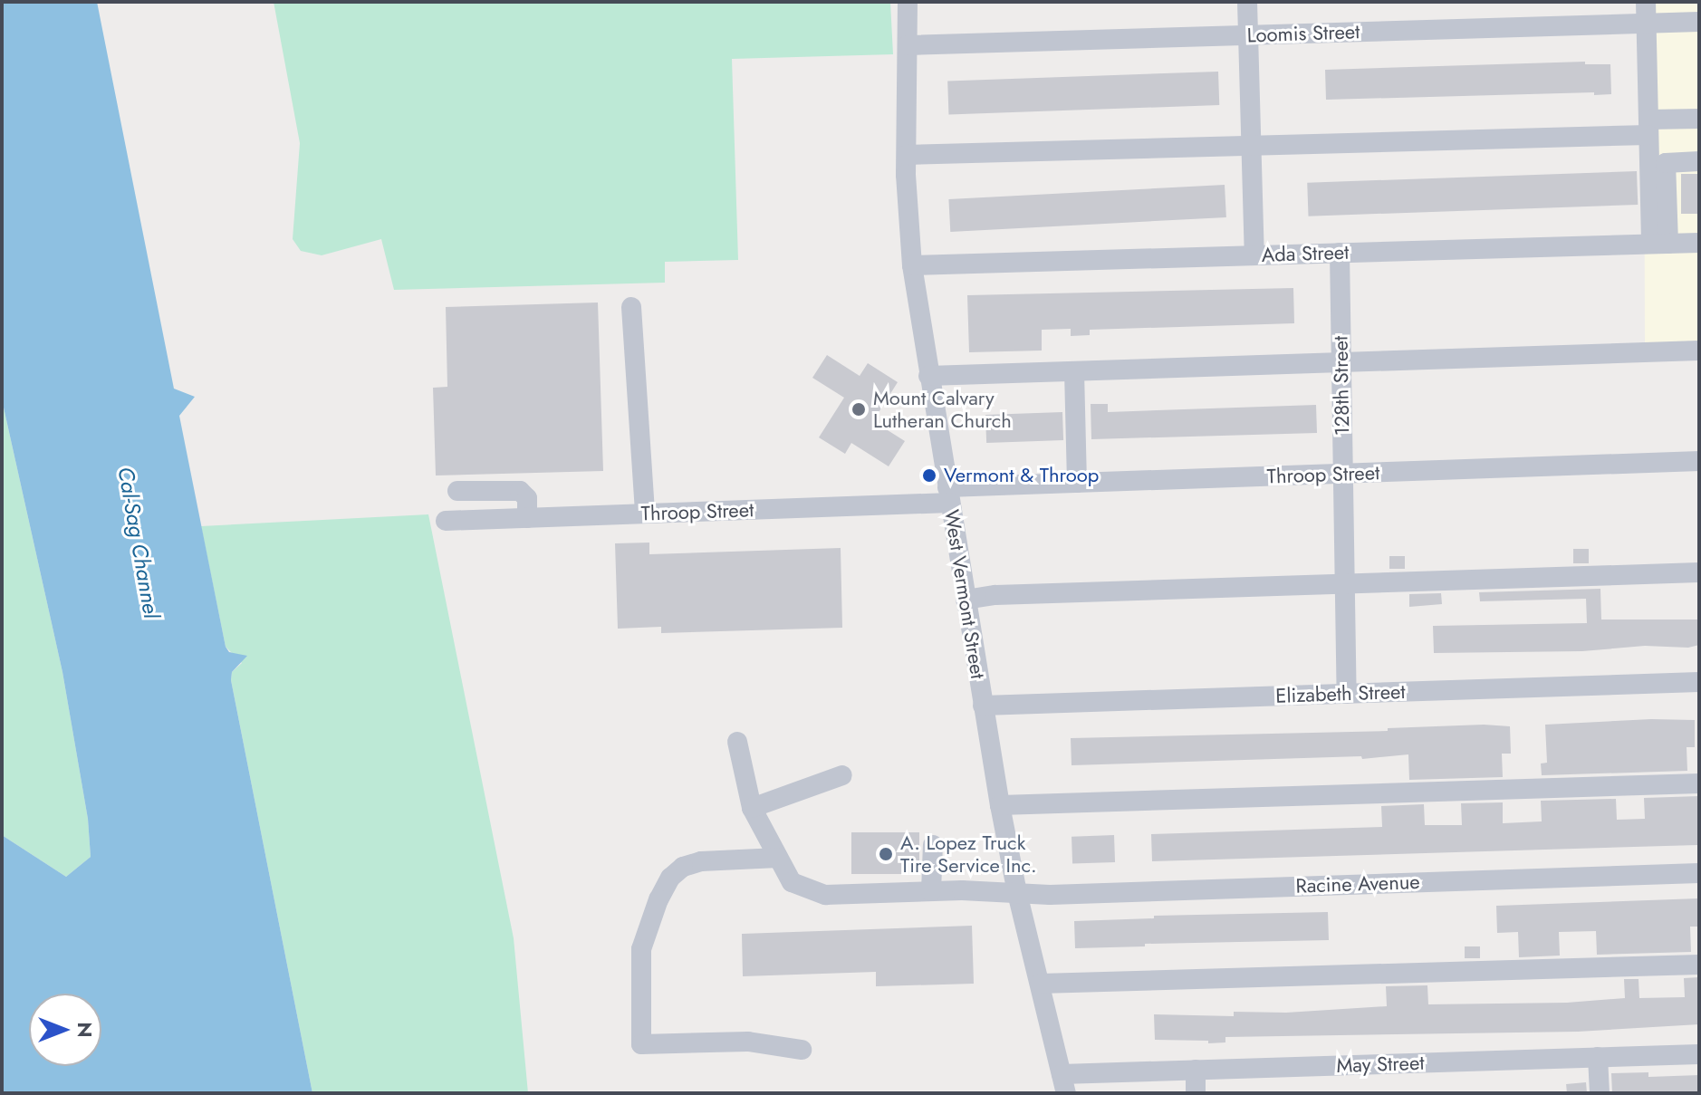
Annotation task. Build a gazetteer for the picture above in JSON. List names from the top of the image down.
{
  "streets": {
    "street": [
      "Loomis Street",
      "Ada Street",
      "128th Street",
      "Throop Street",
      "West Vermont Street",
      "Elizabeth Street",
      "Racine Avenue",
      "May Street"
    ]
  },
  "crossings": [
    ["Loomis Street", "West Vermont Street"],
    ["Ada Street", "128th Street"],
    ["Ada Street", "West Vermont Street"],
    ["128th Street", "Throop Street"],
    ["128th Street", "Elizabeth Street"],
    ["Throop Street", "West Vermont Street"],
    ["West Vermont Street", "Elizabeth Street"],
    ["West Vermont Street", "Racine Avenue"],
    ["West Vermont Street", "May Street"]
  ],
  "water": ["Cal-Sag Channel"],
  "places": ["Mount Calvary Lutheran Church", "Vermont & Throop", "A. Lopez Truck Tire Service Inc."],
  "north": "right"
}
